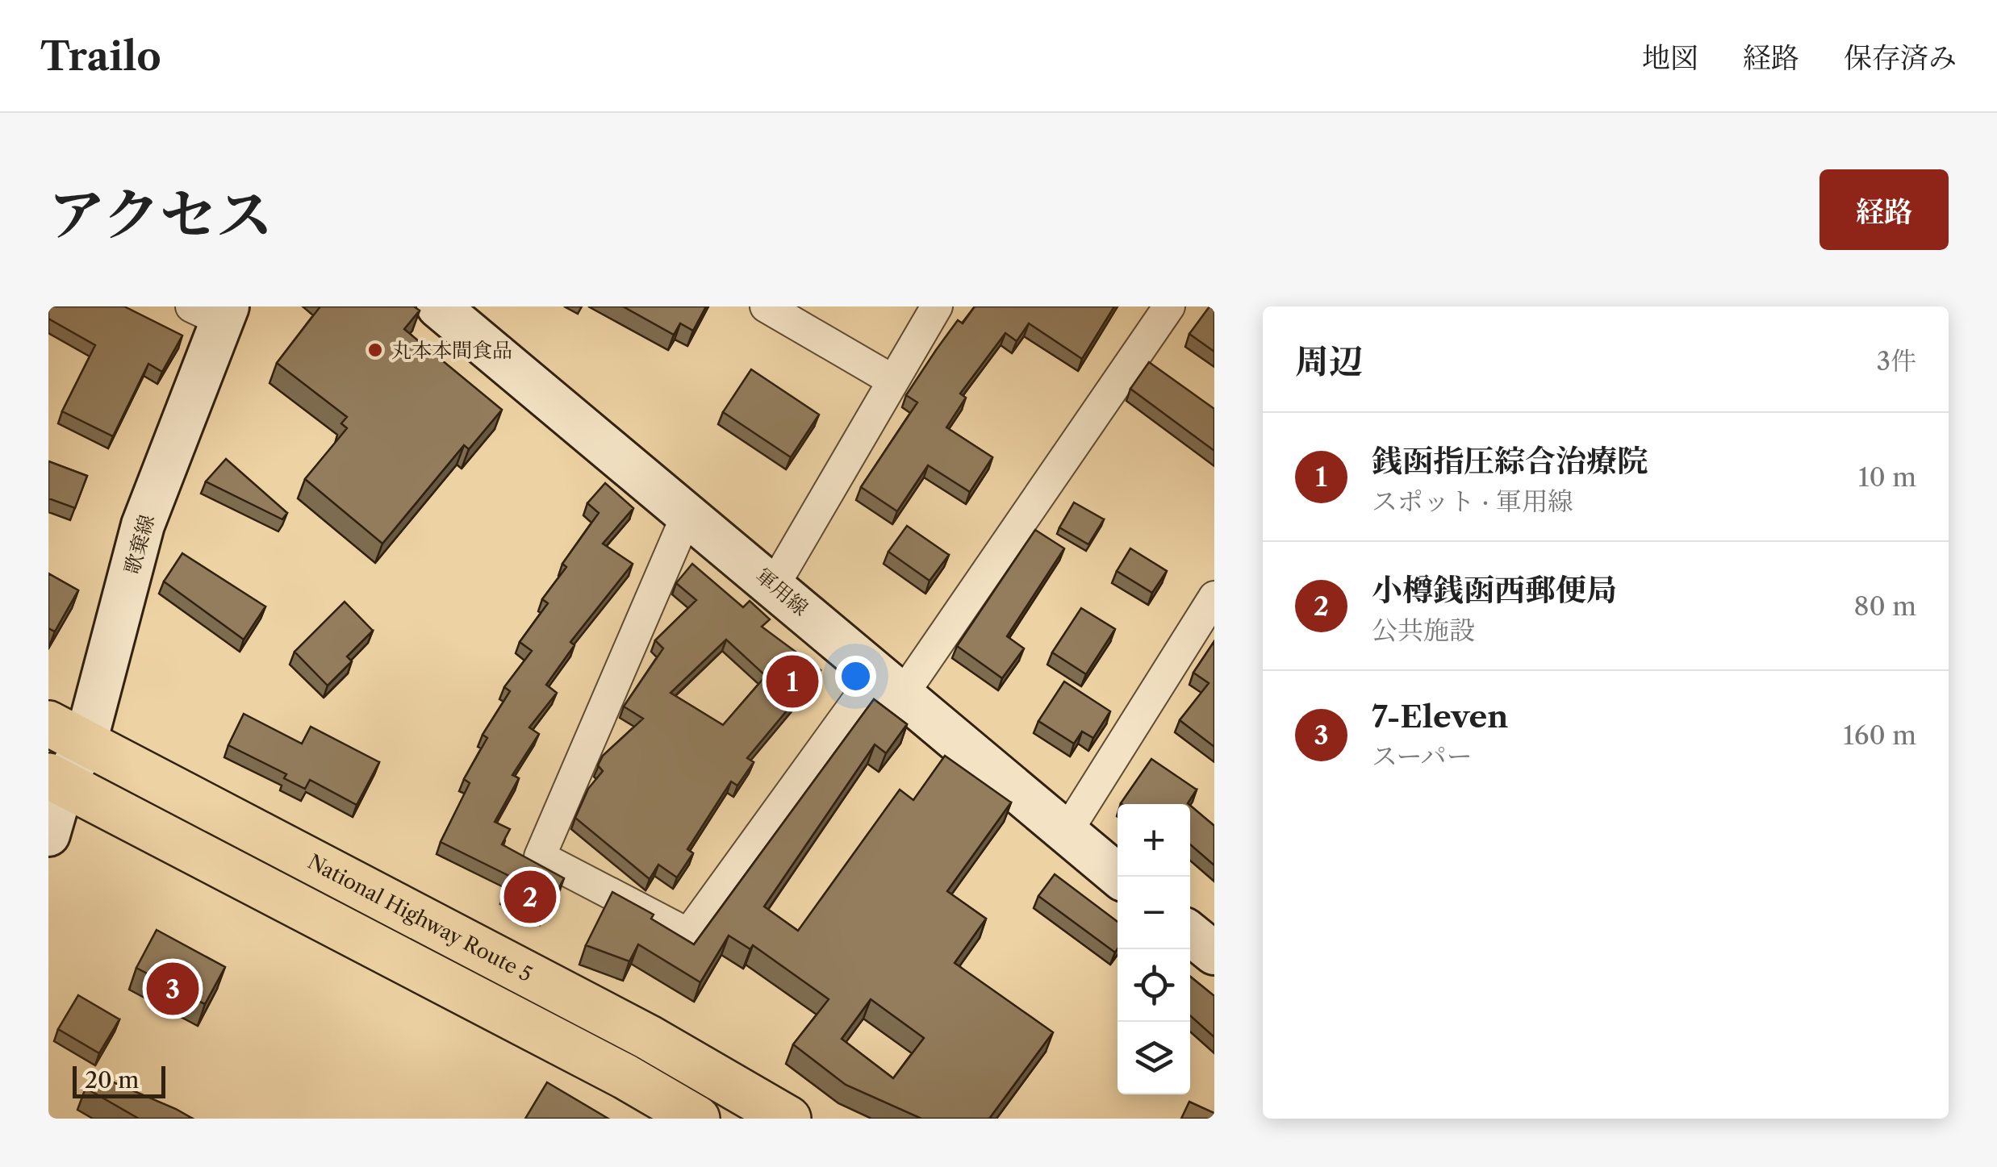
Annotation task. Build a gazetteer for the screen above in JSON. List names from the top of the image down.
{
  "streets": {
    "highway": ["National Highway Route 5"],
    "street": ["歌棄線", "軍用線"]
  },
  "crossings": [
    ["歌棄線", "National Highway Route 5"]
  ],
  "places": ["丸本本間食品"],
  "scale_bar": "20 m",
  "page": {
    "header": "Trailo",
    "nav": ["地図", "経路", "保存済み"],
    "title": "アクセス",
    "buttons": "経路",
    "heading": ["周辺", "3件"],
    "list": [
      {
        "mark": "1",
        "name": "銭函指圧綜合治療院",
        "note": "スポット · 軍用線",
        "value": "10 m"
      },
      {
        "mark": "2",
        "name": "小樽銭函西郵便局",
        "note": "公共施設",
        "value": "80 m"
      },
      {
        "mark": "3",
        "name": "7-Eleven",
        "note": "スーパー",
        "value": "160 m"
      }
    ],
    "pins": ["1", "2", "3"],
    "map_buttons": ["+", "−"],
    "scale": "20 m"
  }
}
